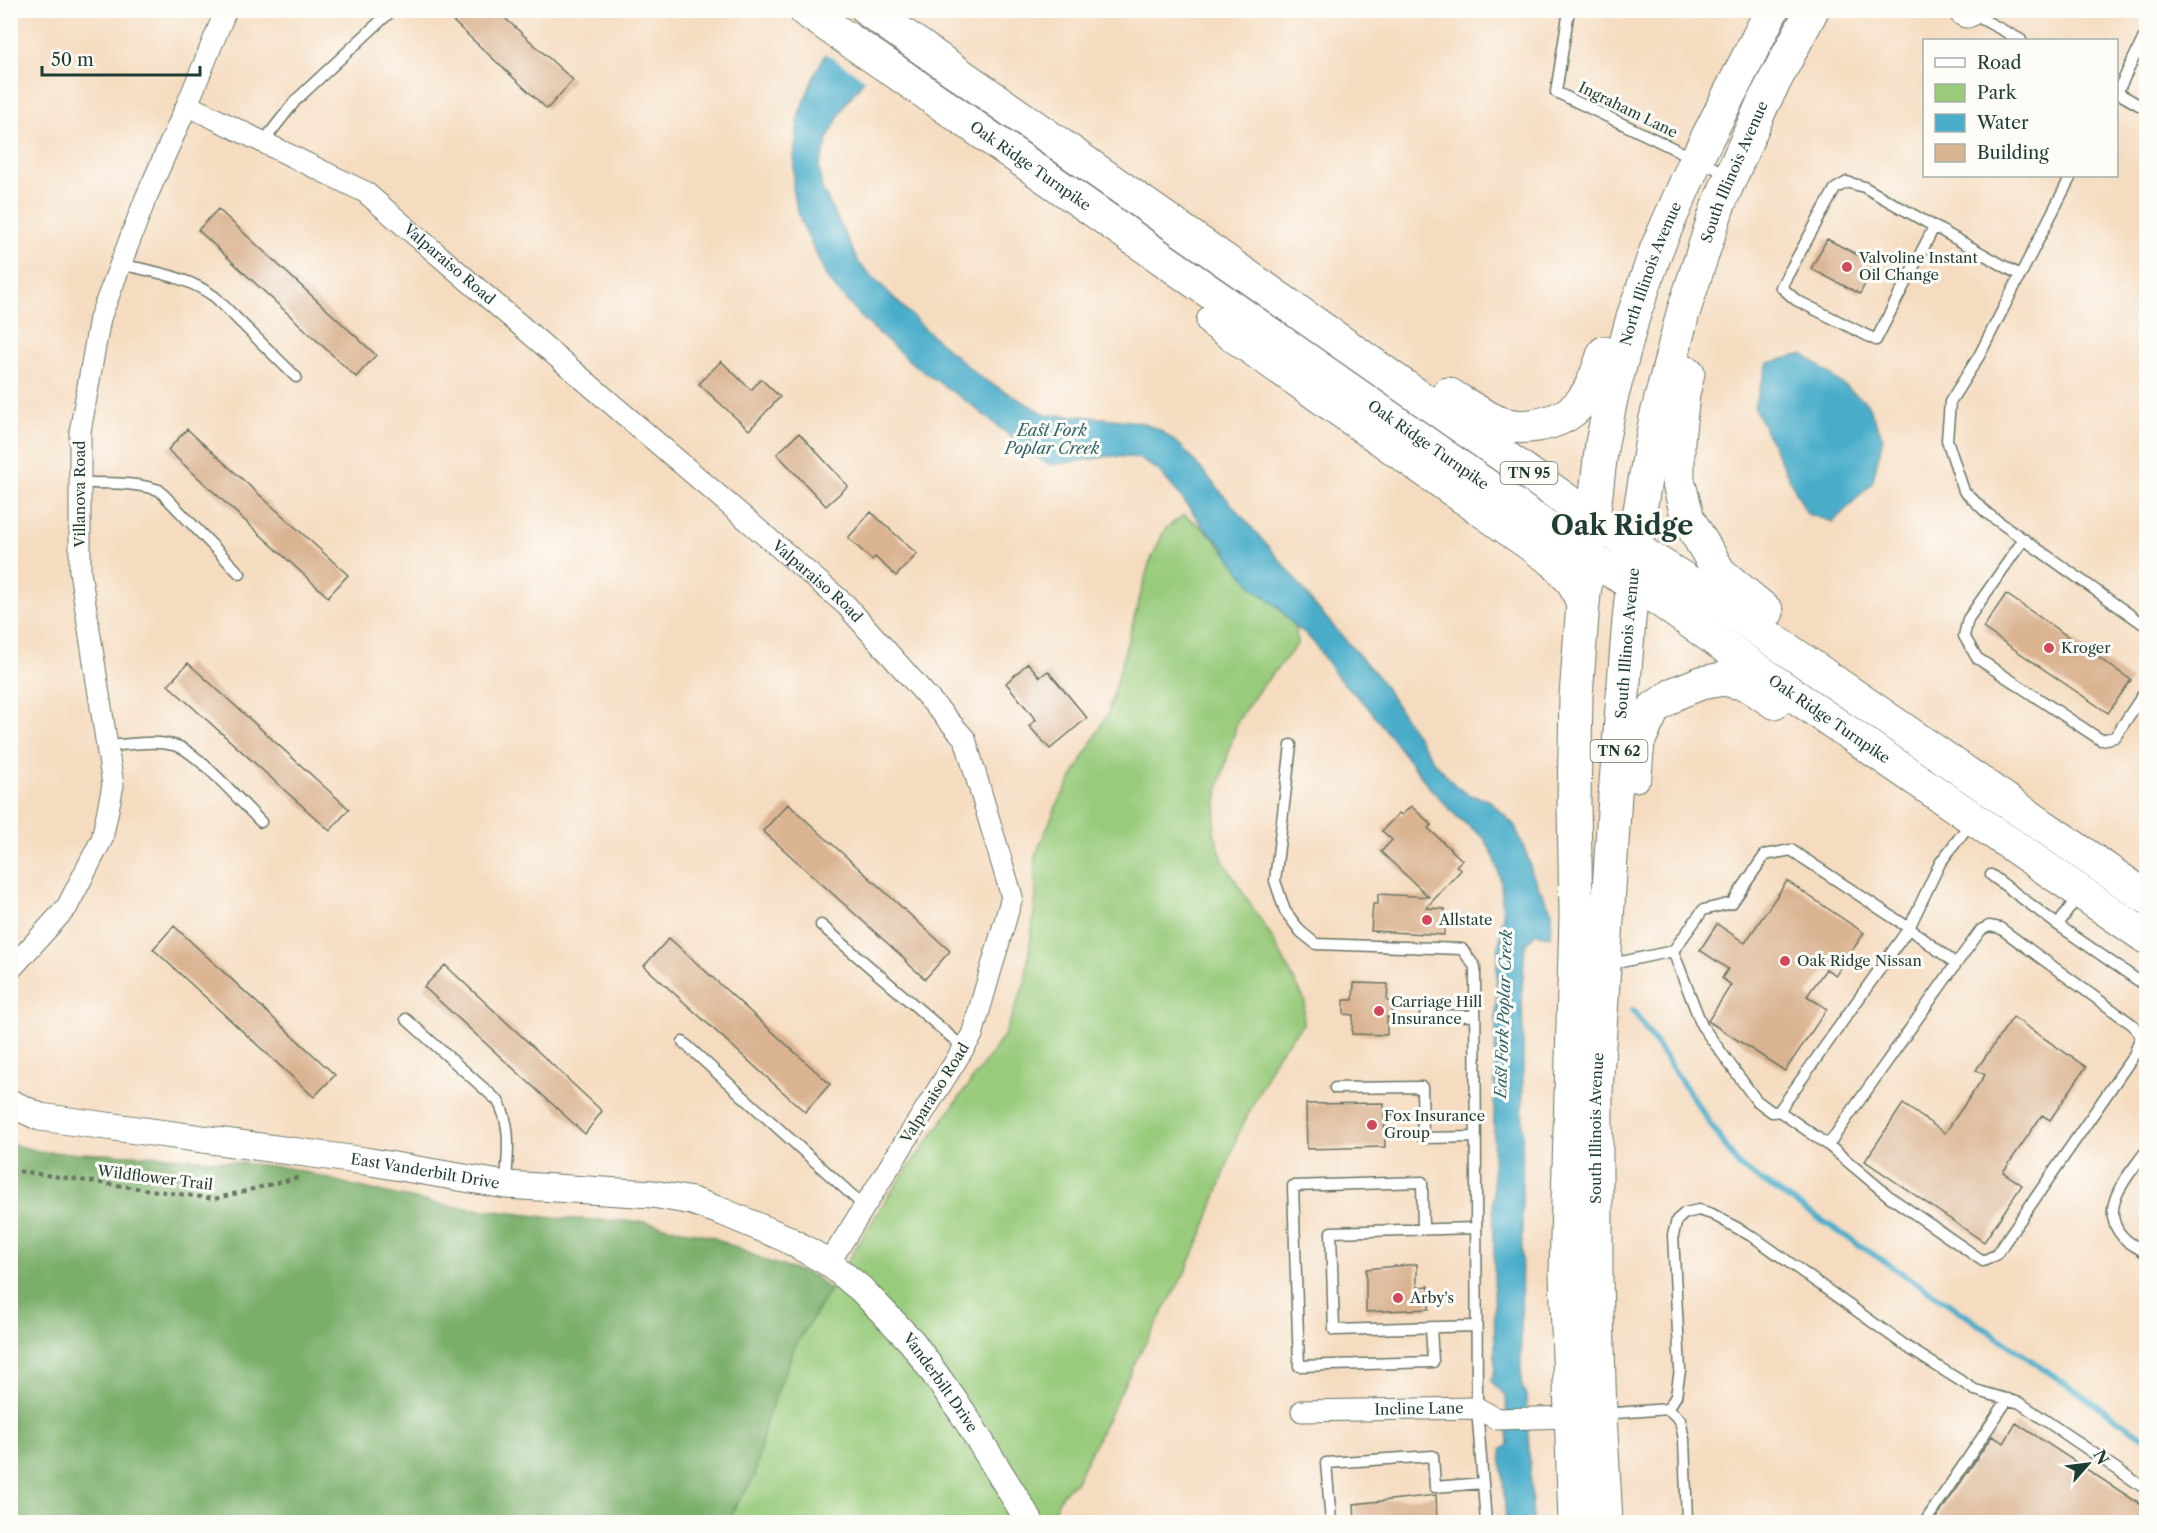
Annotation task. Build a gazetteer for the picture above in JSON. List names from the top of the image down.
{
  "streets": {
    "highway": [
      "Oak Ridge Turnpike",
      "South Illinois Avenue",
      "North Illinois Avenue",
      "TN 95",
      "TN 62"
    ],
    "street": [
      "Valparaiso Road",
      "Villanova Road",
      "East Vanderbilt Drive",
      "Vanderbilt Drive",
      "Incline Lane"
    ],
    "lane": ["Ingraham Lane"],
    "path": ["Wildflower Trail"]
  },
  "crossings": [
    ["Ingraham Lane", "South Illinois Avenue"],
    ["Ingraham Lane", "North Illinois Avenue"],
    ["Oak Ridge Turnpike", "South Illinois Avenue"],
    ["Oak Ridge Turnpike", "North Illinois Avenue"],
    ["South Illinois Avenue", "North Illinois Avenue"],
    ["South Illinois Avenue", "Incline Lane"],
    ["Valparaiso Road", "Villanova Road"],
    ["Valparaiso Road", "East Vanderbilt Drive"],
    ["Valparaiso Road", "Vanderbilt Drive"],
    ["East Vanderbilt Drive", "Vanderbilt Drive"]
  ],
  "districts": ["Oak Ridge"],
  "water": ["East Fork Poplar Creek"],
  "places": [
    "Valvoline Instant Oil Change",
    "Kroger",
    "Allstate",
    "Oak Ridge Nissan",
    "Carriage Hill Insurance",
    "Fox Insurance Group",
    "Arby's"
  ],
  "legend": [
    "Road",
    "Park",
    "Water",
    "Building"
  ],
  "scale_bar": "50 m",
  "north": "top right"
}
